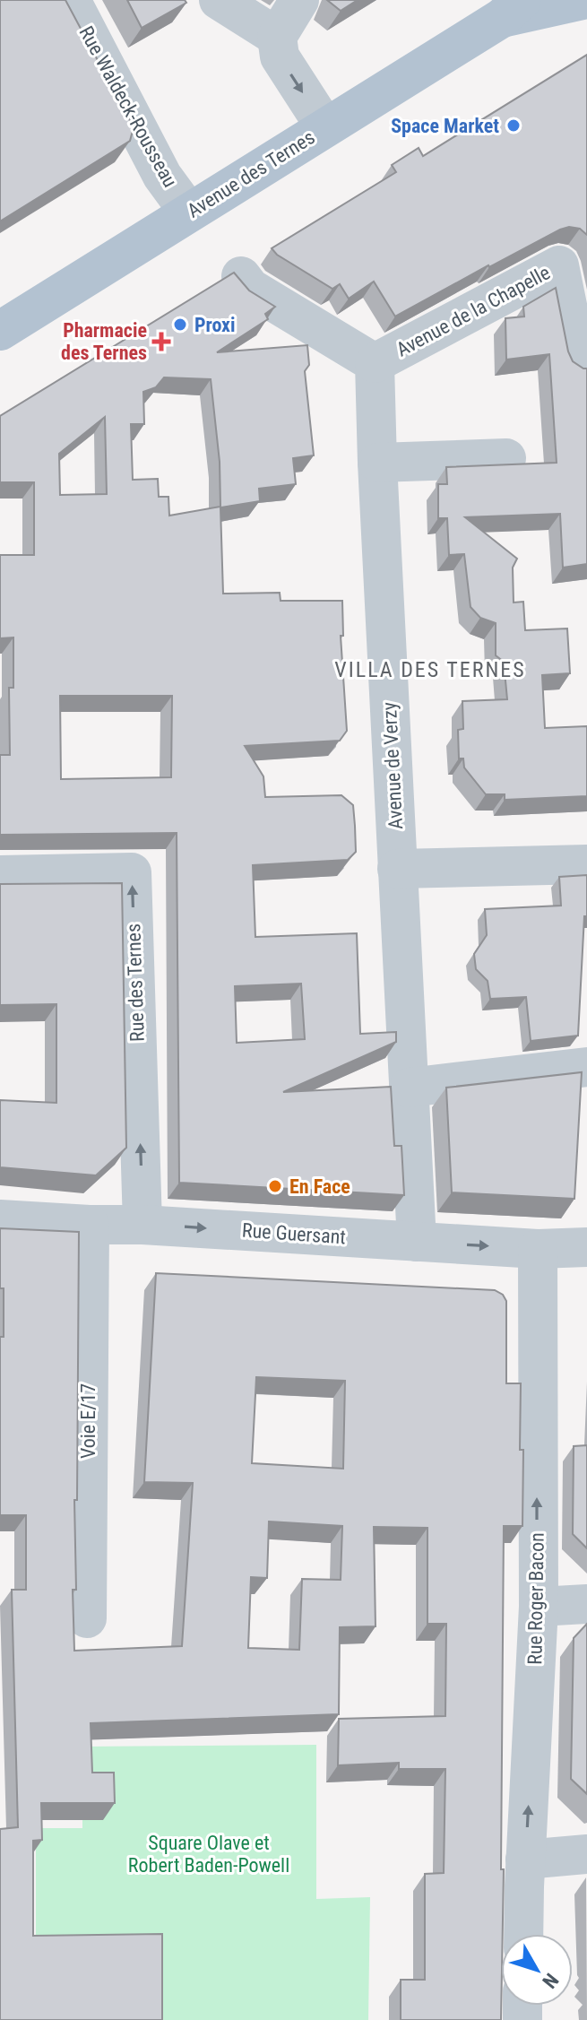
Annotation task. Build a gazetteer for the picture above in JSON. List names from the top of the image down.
{
  "streets": {
    "main road": ["Avenue des Ternes"],
    "street": [
      "Rue Waldeck-Rousseau",
      "Avenue de la Chapelle",
      "Avenue de Verzy",
      "Rue des Ternes",
      "Rue Guersant",
      "Voie E/17",
      "Rue Roger Bacon"
    ]
  },
  "crossings": [
    ["Rue Waldeck-Rousseau", "Avenue des Ternes"],
    ["Avenue de la Chapelle", "Avenue de Verzy"],
    ["Avenue de Verzy", "Rue Guersant"],
    ["Rue des Ternes", "Rue Guersant"],
    ["Rue Guersant", "Voie E/17"],
    ["Rue Guersant", "Rue Roger Bacon"]
  ],
  "one_way": ["Rue Roger Bacon"],
  "districts": ["VILLA DES TERNES"],
  "parks": ["Square Olave et Robert Baden-Powell"],
  "places": {
    "other": ["Space Market", "Proxi", "En Face"],
    "health": ["Pharmacie des Ternes"]
  },
  "north": "bottom right"
}
